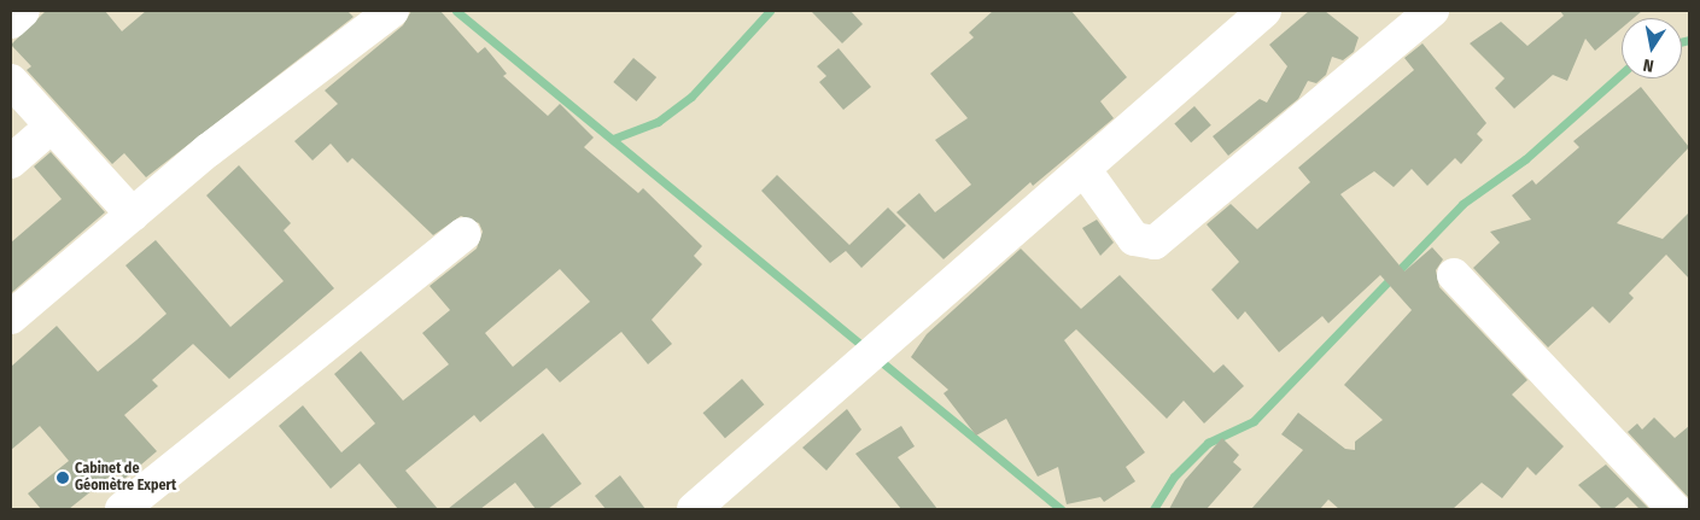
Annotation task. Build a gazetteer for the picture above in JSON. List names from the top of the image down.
{
  "places": ["Cabinet de Géomètre Expert"],
  "north": "bottom"
}
